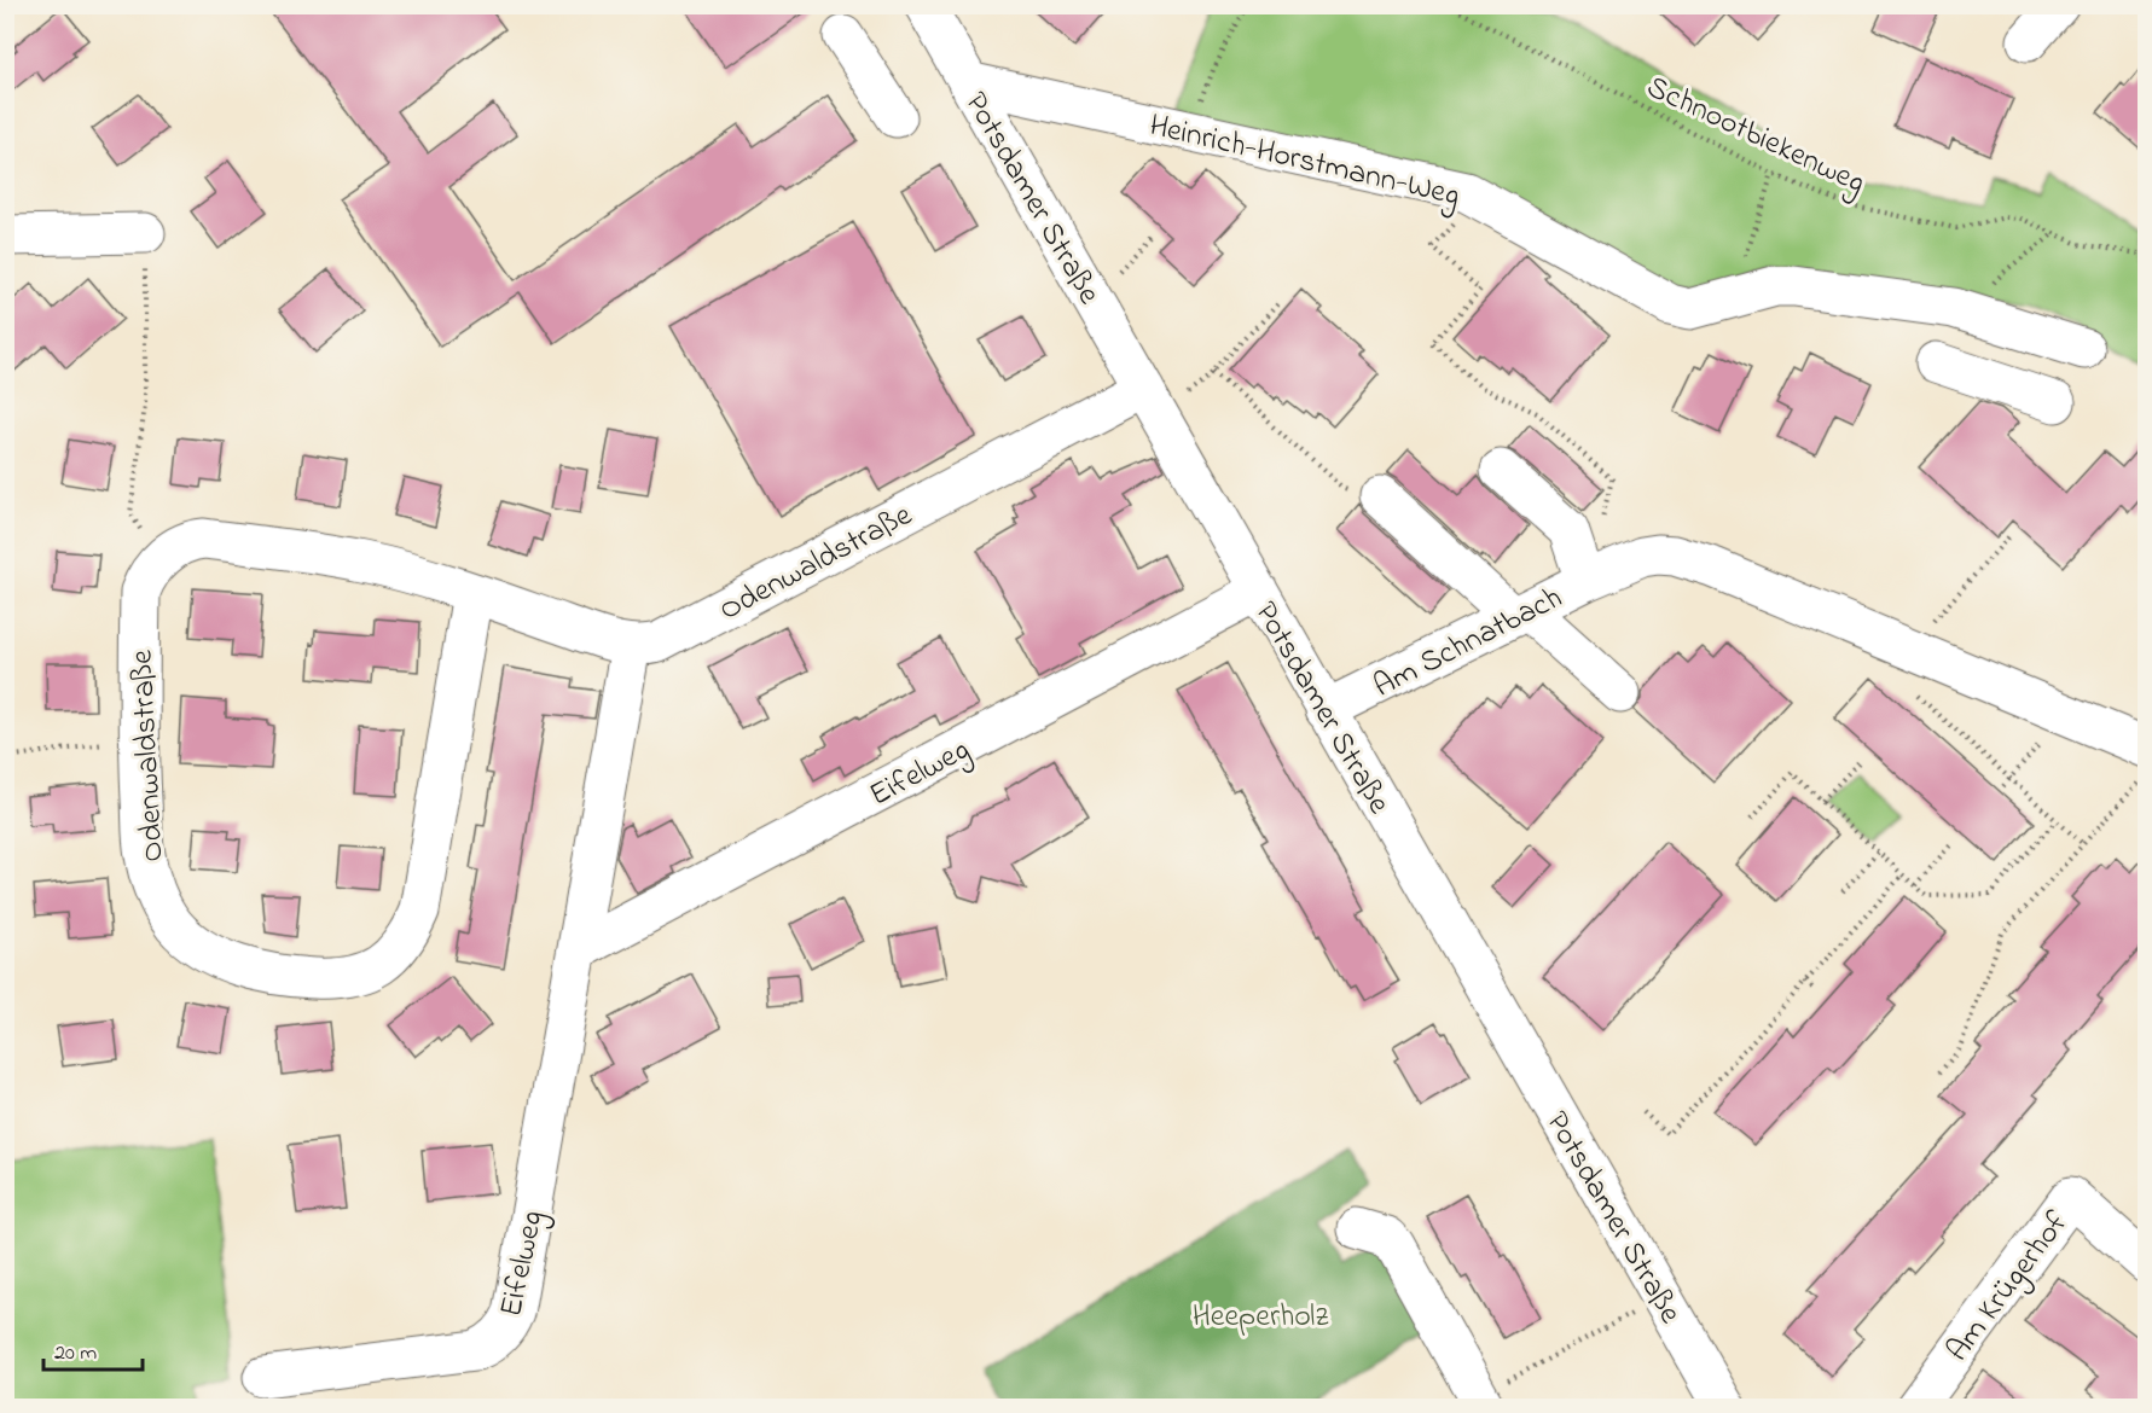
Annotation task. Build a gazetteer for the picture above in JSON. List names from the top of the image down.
{
  "streets": {
    "street": [
      "Heinrich-Horstmann-Weg",
      "Potsdamer Straße",
      "Odenwaldstraße",
      "Am Schnatbach",
      "Eifelweg",
      "Am Krügerhof"
    ],
    "path": ["Schnootbiekenweg"]
  },
  "crossings": [
    ["Heinrich-Horstmann-Weg", "Potsdamer Straße"],
    ["Potsdamer Straße", "Odenwaldstraße"],
    ["Potsdamer Straße", "Am Schnatbach"],
    ["Potsdamer Straße", "Eifelweg"],
    ["Odenwaldstraße", "Eifelweg"]
  ],
  "parks": ["Heeperholz"],
  "scale_bar": "20 m"
}
